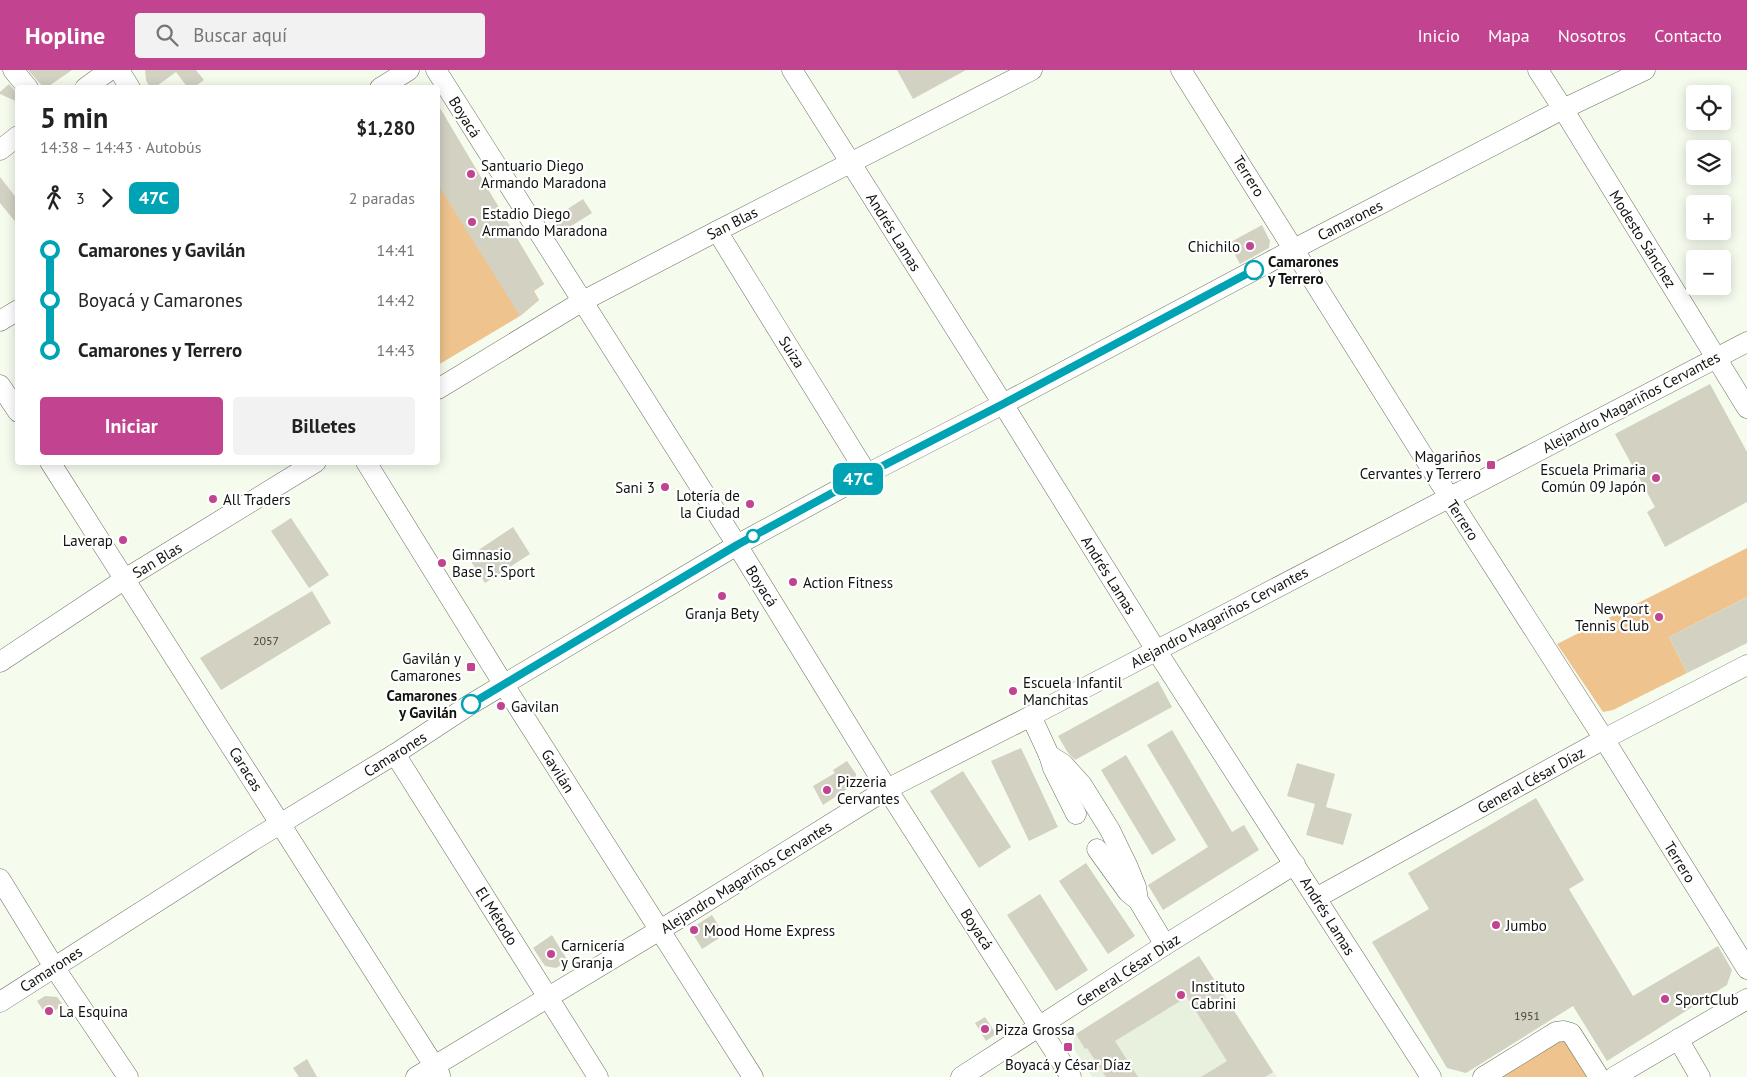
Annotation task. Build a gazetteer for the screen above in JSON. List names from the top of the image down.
{
  "streets": {
    "street": [
      "Boyacá",
      "Terrero",
      "Camarones",
      "San Blas",
      "Andrés Lamas",
      "Modesto Sánchez",
      "Suiza",
      "Alejandro Magariños Cervantes",
      "Caracas",
      "Gavilán",
      "General César Díaz",
      "El Método"
    ]
  },
  "crossings": [
    ["Boyacá", "Camarones"],
    ["Boyacá", "San Blas"],
    ["Boyacá", "Alejandro Magariños Cervantes"],
    ["Boyacá", "General César Díaz"],
    ["Terrero", "Camarones"],
    ["Terrero", "Alejandro Magariños Cervantes"],
    ["Terrero", "General César Díaz"],
    ["Camarones", "Andrés Lamas"],
    ["Camarones", "Modesto Sánchez"],
    ["Camarones", "Suiza"],
    ["Camarones", "Caracas"],
    ["Camarones", "Gavilán"],
    ["Camarones", "El Método"],
    ["San Blas", "Andrés Lamas"],
    ["San Blas", "Suiza"],
    ["San Blas", "Caracas"],
    ["Andrés Lamas", "Alejandro Magariños Cervantes"],
    ["Andrés Lamas", "General César Díaz"],
    ["Modesto Sánchez", "Alejandro Magariños Cervantes"],
    ["Alejandro Magariños Cervantes", "Caracas"],
    ["Alejandro Magariños Cervantes", "Gavilán"],
    ["Alejandro Magariños Cervantes", "El Método"]
  ],
  "places": {
    "other": [
      "Santuario Diego Armando Maradona",
      "Estadio Diego Armando Maradona",
      "Chichilo",
      "Camarones y Terrero",
      "Escuela Primaria Común 09 Japón",
      "Sani 3",
      "All Traders",
      "Lotería de la Ciudad",
      "Laverap",
      "Gimnasio Base 5. Sport",
      "Action Fitness",
      "Granja Bety",
      "Newport Tennis Club",
      "Escuela Infantil Manchitas",
      "Camarones y Gavilán",
      "Gavilan",
      "Pizzeria Cervantes",
      "Jumbo",
      "Mood Home Express",
      "Carnicería y Granja",
      "Instituto Cabrini",
      "SportClub",
      "La Esquina",
      "Pizza Grossa"
    ],
    "transit": ["Magariños Cervantes y Terrero", "Gavilán y Camarones", "Boyacá y César Díaz"]
  },
  "lines": ["bus line 47C"],
  "house_numbers": ["2057", "1951"],
  "page": {
    "header": "Hopline",
    "search": "Buscar aquí",
    "nav": [
      "Inicio",
      "Mapa",
      "Nosotros",
      "Contacto"
    ],
    "on_map": "47C",
    "map_buttons": ["+", "−"],
    "heading": ["5 min", "14:38 – 14:43 · Autobús", "$1,280"],
    "legs": ["3", "47C", "2 paradas"],
    "list": [
      {
        "name": "Camarones y Gavilán",
        "value": "14:41"
      },
      {
        "name": "Boyacá y Camarones",
        "value": "14:42"
      },
      {
        "name": "Camarones y Terrero",
        "value": "14:43"
      }
    ],
    "buttons": ["Iniciar", "Billetes"]
  }
}
